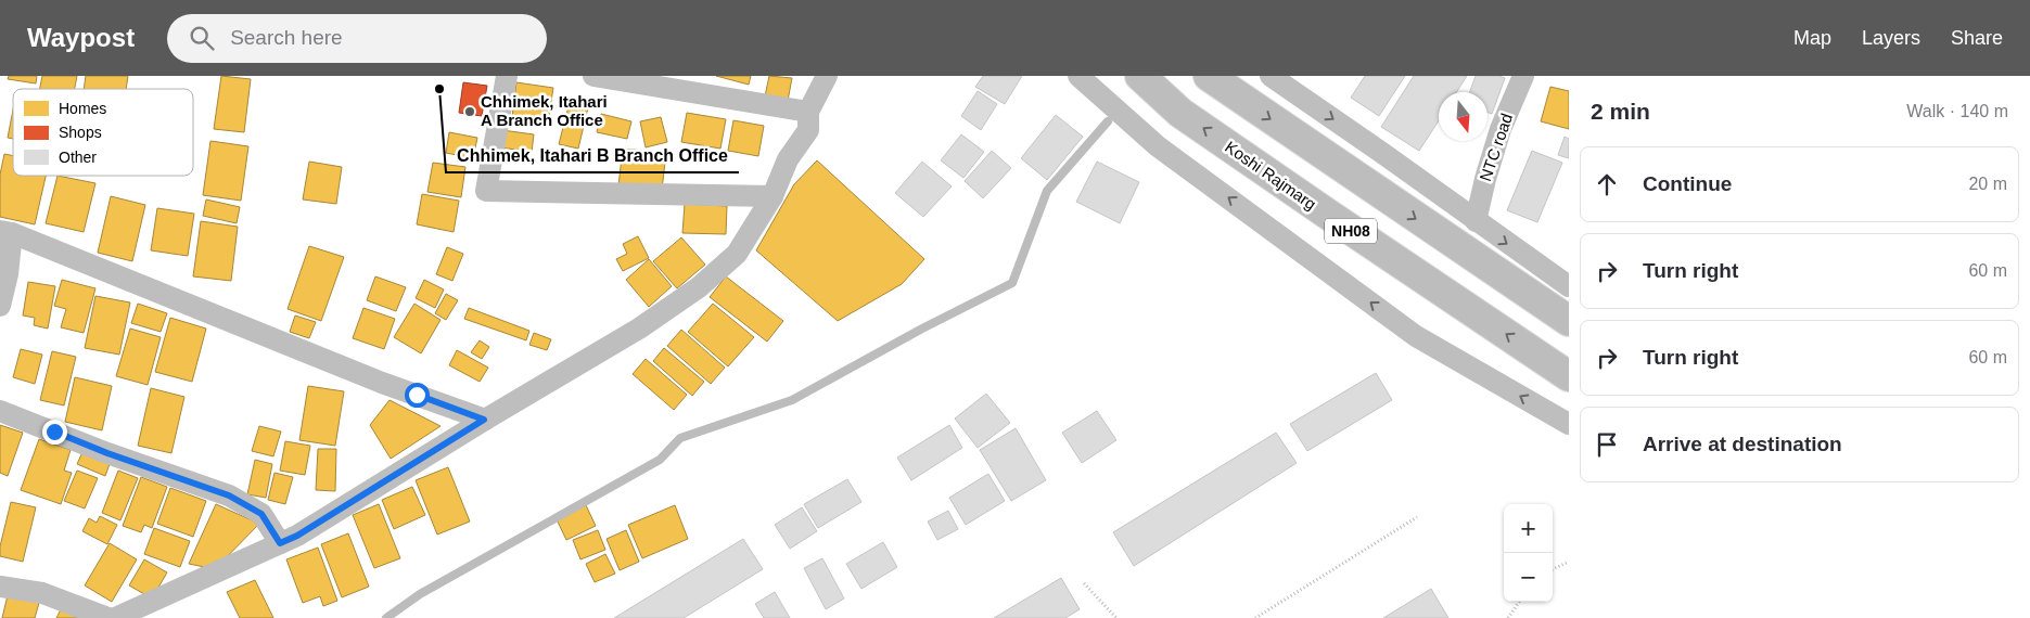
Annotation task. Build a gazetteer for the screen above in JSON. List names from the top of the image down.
{
  "streets": {
    "main road": ["Koshi Rajmarg", "NH08"],
    "street": ["NTC road"]
  },
  "places": ["Chhimek, Itahari B Branch Office", "Chhimek, Itahari A Branch Office"],
  "legend": ["Homes", "Shops", "Other"],
  "north": "bottom",
  "page": {
    "header": "Waypost",
    "search": "Search here",
    "nav": ["Map", "Layers", "Share"],
    "heading": ["2 min", "Walk · 140 m"],
    "list": [
      ["Continue", "20 m"],
      ["Turn right", "60 m"],
      ["Turn right", "60 m"],
      "Arrive at destination"
    ],
    "map_buttons": ["+", "−"]
  }
}
